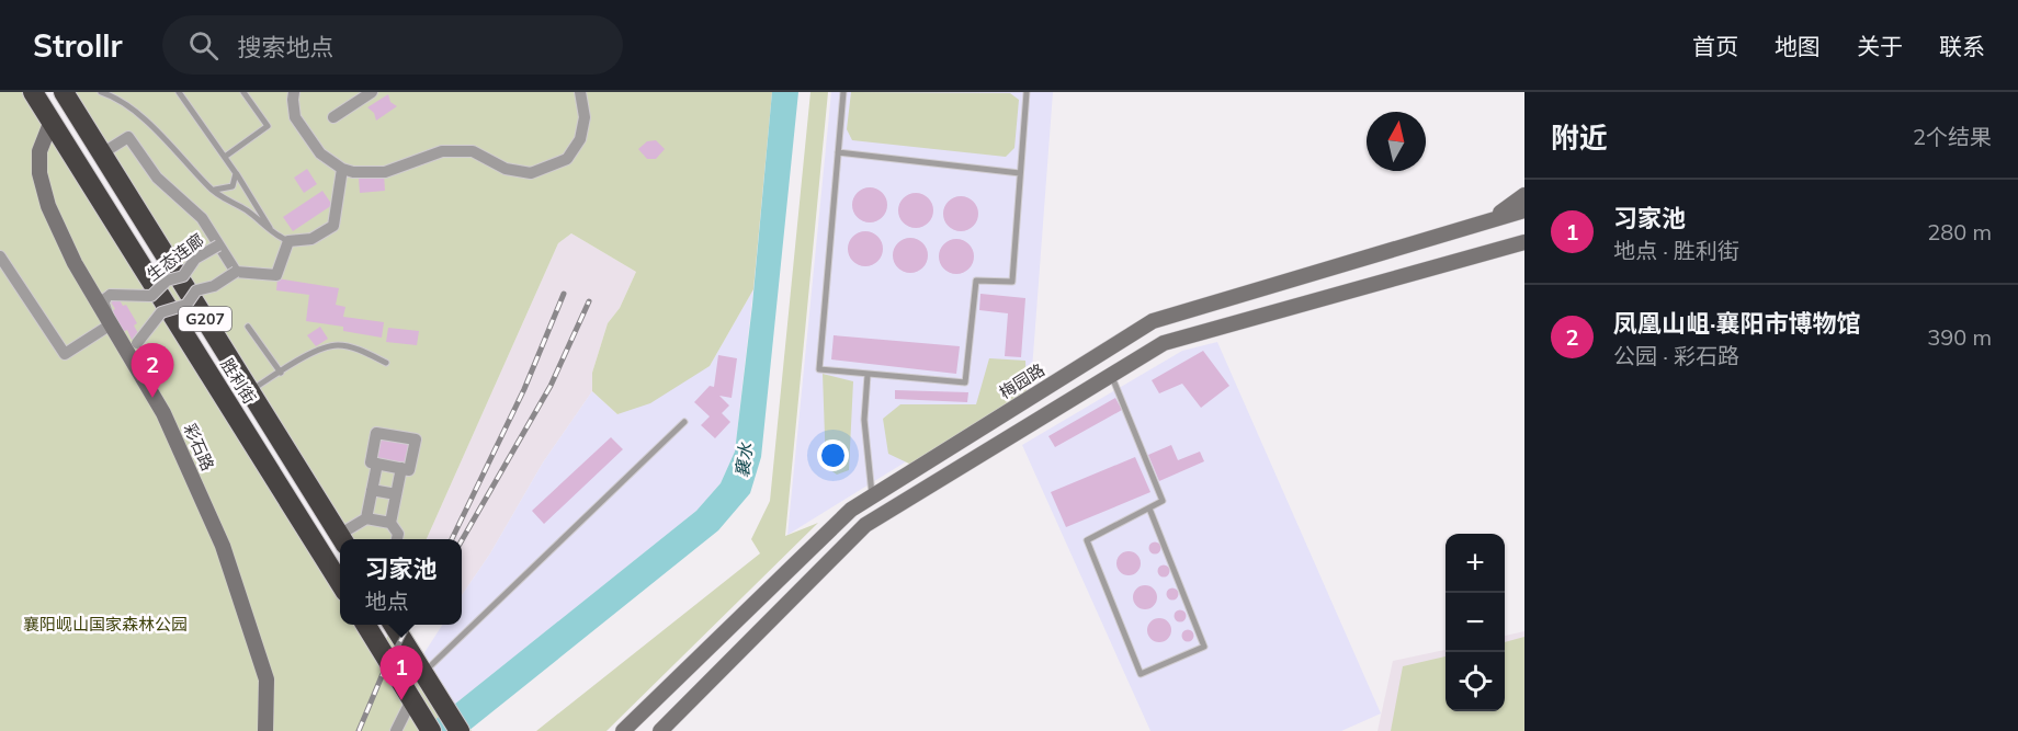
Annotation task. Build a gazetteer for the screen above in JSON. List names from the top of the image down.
{
  "streets": {
    "highway": ["G207", "胜利街"],
    "main road": ["梅园路", "彩石路"],
    "street": ["生态连廊"]
  },
  "crossings": [
    ["生态连廊", "彩石路"],
    ["胜利街", "彩石路"]
  ],
  "water": ["襄水"],
  "parks": ["襄阳岘山国家森林公园"],
  "north": "top",
  "page": {
    "header": "Strollr",
    "search": "搜索地点",
    "nav": [
      "首页",
      "地图",
      "关于",
      "联系"
    ],
    "heading": ["附近", "2个结果"],
    "list": [
      {
        "mark": "1",
        "name": "习家池",
        "note": "地点 · 胜利街",
        "value": "280 m"
      },
      {
        "mark": "2",
        "name": "凤凰山岨·襄阳市博物馆",
        "note": "公园 · 彩石路",
        "value": "390 m"
      }
    ],
    "pins": ["2", "1"],
    "map_buttons": ["+", "−"],
    "popup": ["习家池", "地点"]
  }
}
